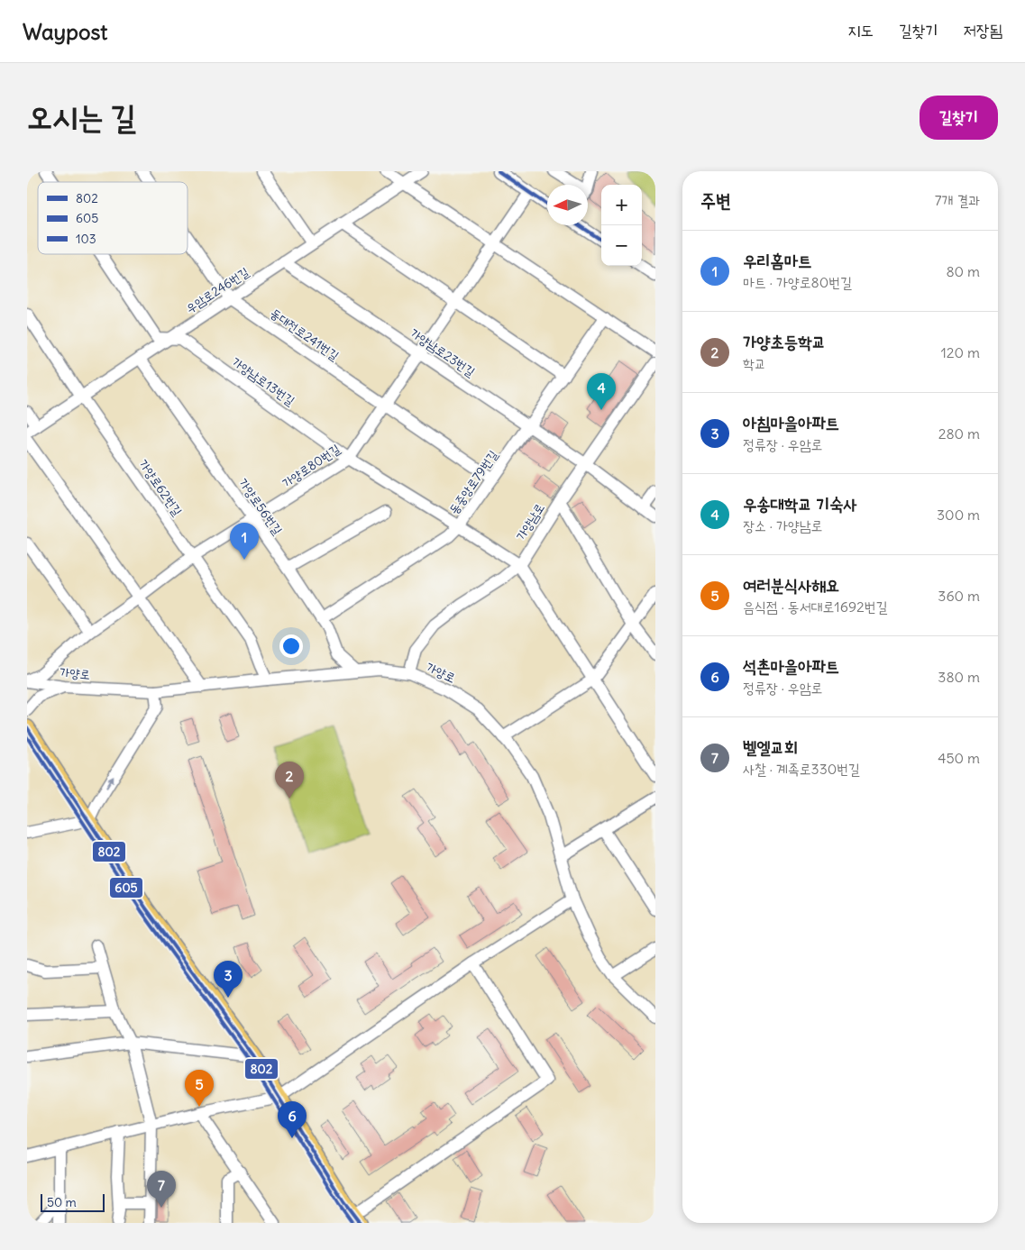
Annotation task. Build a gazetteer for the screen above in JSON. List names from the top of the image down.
{
  "streets": {
    "street": [
      "우암로246번길",
      "동대전로241번길",
      "가양남로23번길",
      "가양남로13번길",
      "가양로80번길",
      "동중앙로79번길",
      "가양로62번길",
      "가양로56번길",
      "가양남로",
      "가양로"
    ]
  },
  "crossings": [
    ["우암로246번길", "동대전로241번길"],
    ["우암로246번길", "가양남로23번길"],
    ["우암로246번길", "가양남로13번길"],
    ["우암로246번길", "가양로62번길"],
    ["우암로246번길", "가양로56번길"],
    ["동대전로241번길", "가양로80번길"],
    ["동대전로241번길", "동중앙로79번길"],
    ["가양남로23번길", "가양로80번길"],
    ["가양남로23번길", "동중앙로79번길"],
    ["가양남로23번길", "가양남로"],
    ["가양남로13번길", "가양로80번길"],
    ["가양남로13번길", "동중앙로79번길"],
    ["가양남로13번길", "가양남로"],
    ["가양로80번길", "가양로62번길"],
    ["가양로80번길", "가양로56번길"],
    ["가양로80번길", "가양로"],
    ["동중앙로79번길", "가양로56번길"],
    ["가양로62번길", "가양로"],
    ["가양로56번길", "가양로"],
    ["가양남로", "가양로"]
  ],
  "lines": ["transit line 103", "transit line 802", "transit line 605"],
  "legend": ["802", "605", "103"],
  "scale_bar": "50 m",
  "north": "left",
  "page": {
    "header": "Waypost",
    "nav": ["지도", "길찾기", "저장됨"],
    "buttons": "길찾기",
    "title": "오시는 길",
    "heading": ["주변", "7개 결과"],
    "map_buttons": ["+", "−"],
    "list": [
      {
        "mark": "1",
        "name": "우리홈마트",
        "note": "마트 · 가양로80번길",
        "value": "80 m"
      },
      {
        "mark": "2",
        "name": "가양초등학교",
        "note": "학교",
        "value": "120 m"
      },
      {
        "mark": "3",
        "name": "아침마을아파트",
        "note": "정류장 · 우암로",
        "value": "280 m"
      },
      {
        "mark": "4",
        "name": "우송대학교 기숙사",
        "note": "장소 · 가양남로",
        "value": "300 m"
      },
      {
        "mark": "5",
        "name": "여러분식사해요",
        "note": "음식점 · 동서대로1692번길",
        "value": "360 m"
      },
      {
        "mark": "6",
        "name": "석촌마을아파트",
        "note": "정류장 · 우암로",
        "value": "380 m"
      },
      {
        "mark": "7",
        "name": "벨엘교회",
        "note": "사찰 · 계족로330번길",
        "value": "450 m"
      }
    ],
    "pins": [
      "4",
      "1",
      "2",
      "3",
      "5",
      "6",
      "7"
    ],
    "scale": "50 m"
  }
}
